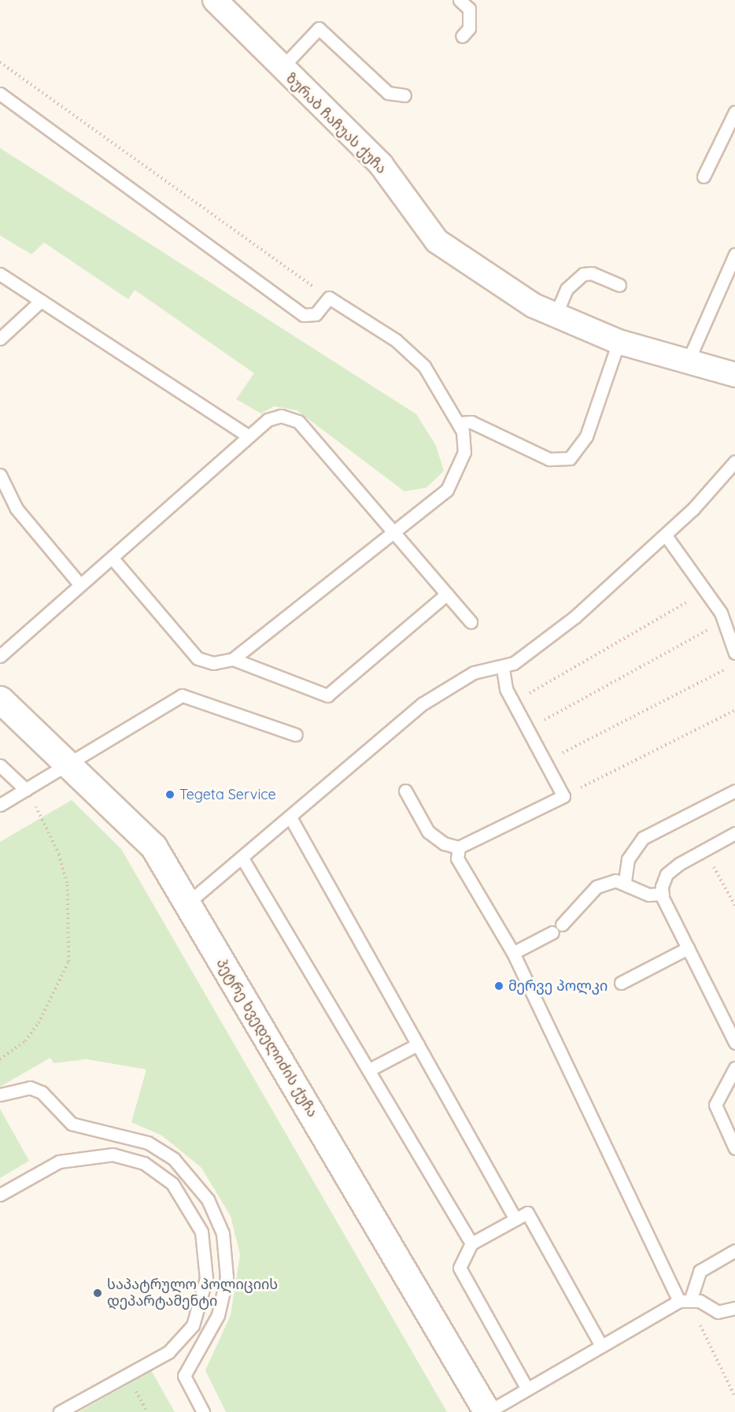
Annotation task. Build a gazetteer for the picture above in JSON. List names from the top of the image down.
{
  "streets": {
    "street": ["ზურაბ ჩაჩუას ქუჩა", "პეტრე ხვედელიძის ქუჩა"]
  },
  "places": ["Tegeta Service", "მერვე პოლკი", "საპატრულო პოლიციის დეპარტამენტი"]
}
